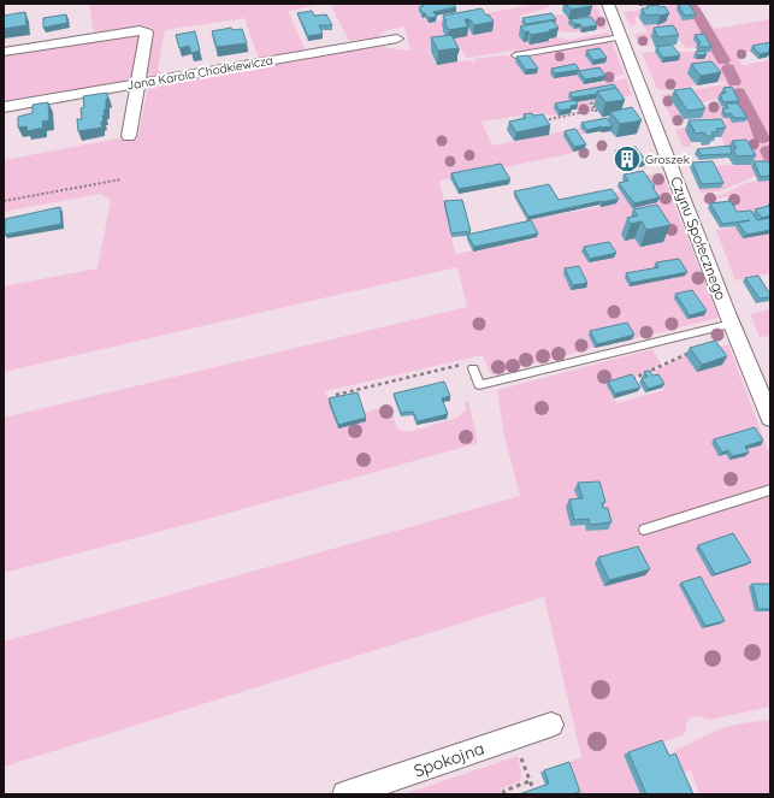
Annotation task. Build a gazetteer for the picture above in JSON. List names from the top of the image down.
{
  "streets": {
    "street": ["Jana Karola Chodkiewicza", "Czynu Społecznego", "Spokojna"]
  },
  "places": {
    "building": ["Groszek"]
  }
}
